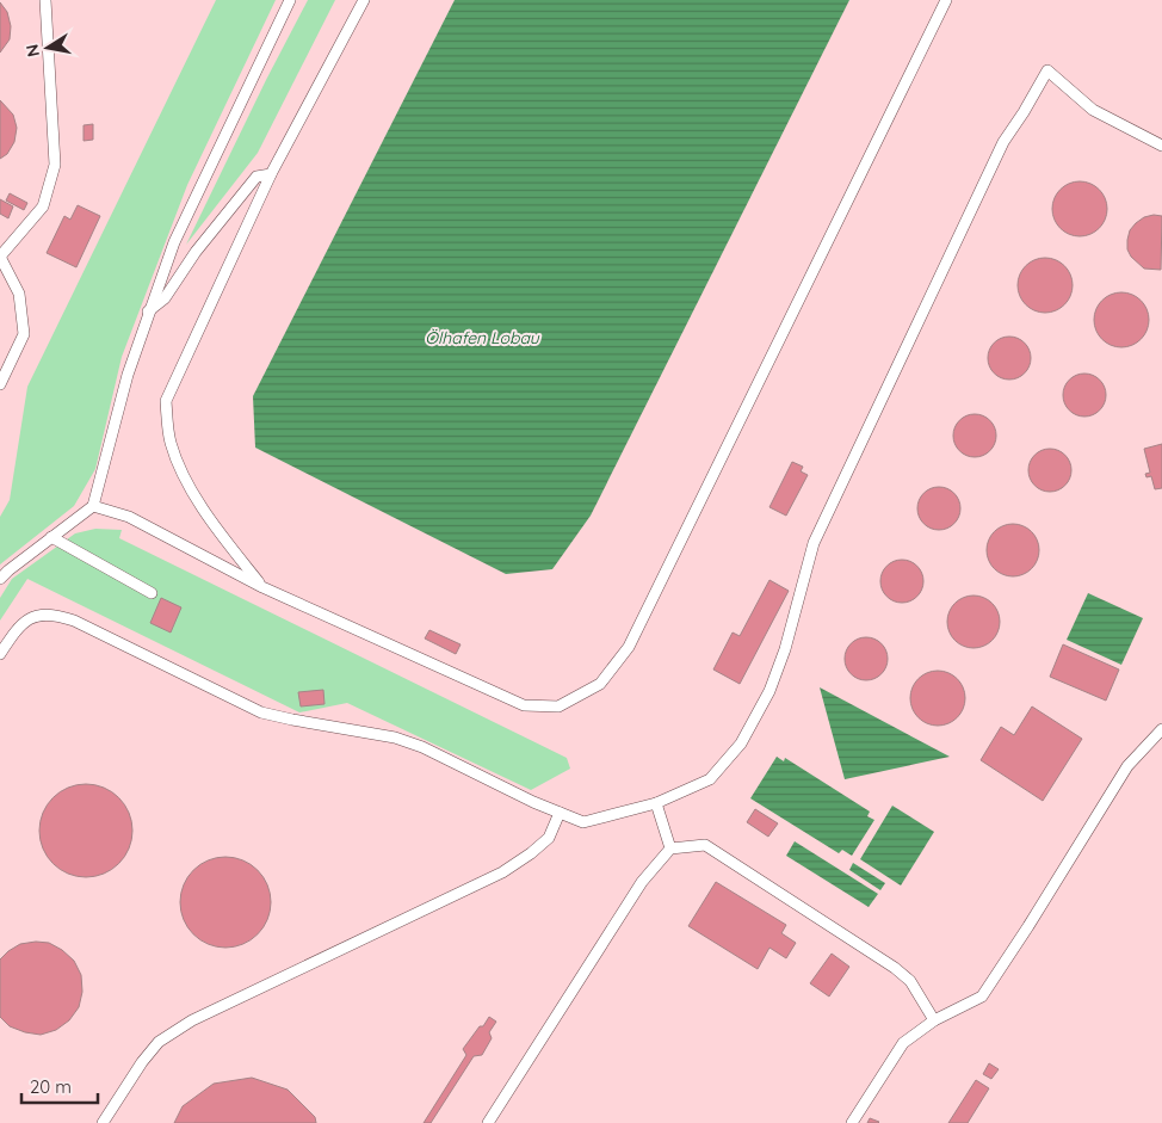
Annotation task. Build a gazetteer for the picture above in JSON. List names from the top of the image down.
{
  "water": ["Ölhafen Lobau"],
  "scale_bar": "20 m",
  "north": "left"
}
